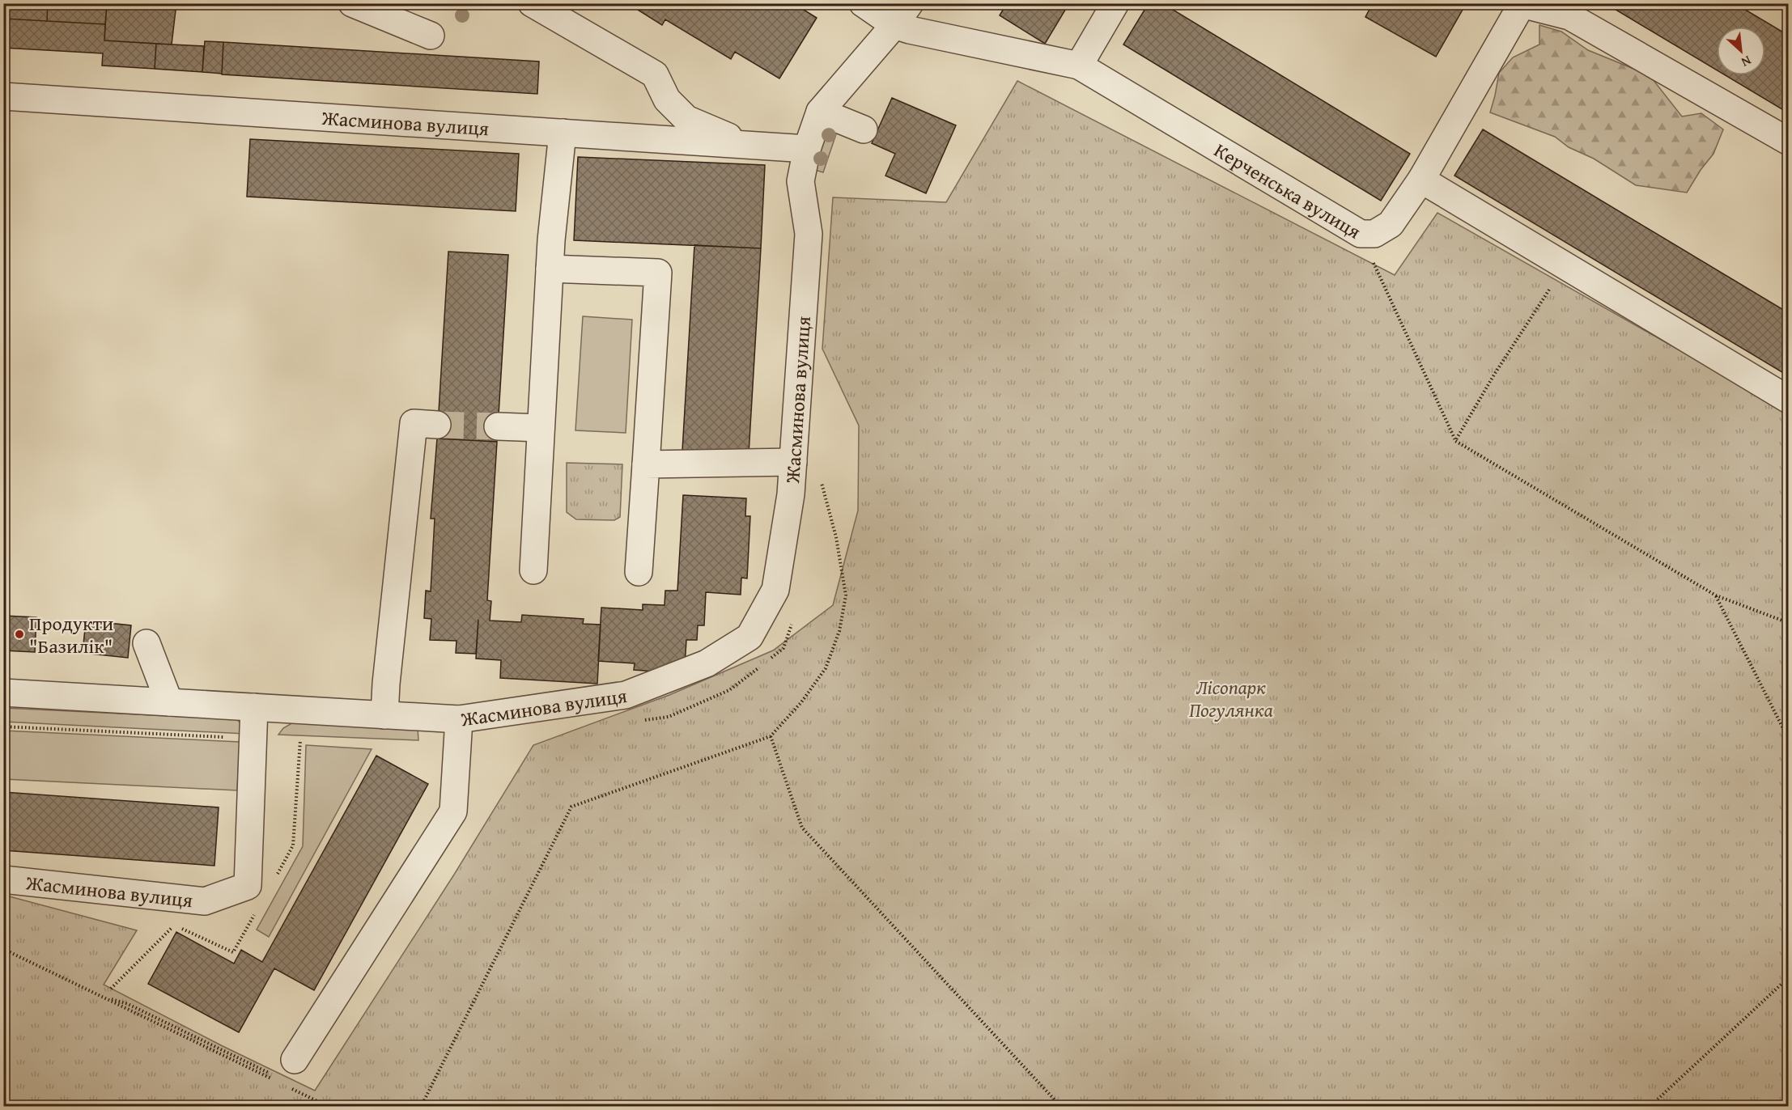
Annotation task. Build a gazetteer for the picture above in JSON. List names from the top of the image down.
{
  "streets": {
    "street": ["Жасминова вулиця", "Керченська вулиця"]
  },
  "crossings": [
    ["Жасминова вулиця", "Керченська вулиця"]
  ],
  "parks": ["Лісопарк Погулянка"],
  "places": ["Продукти \"Базилік\""],
  "north": "bottom right"
}
